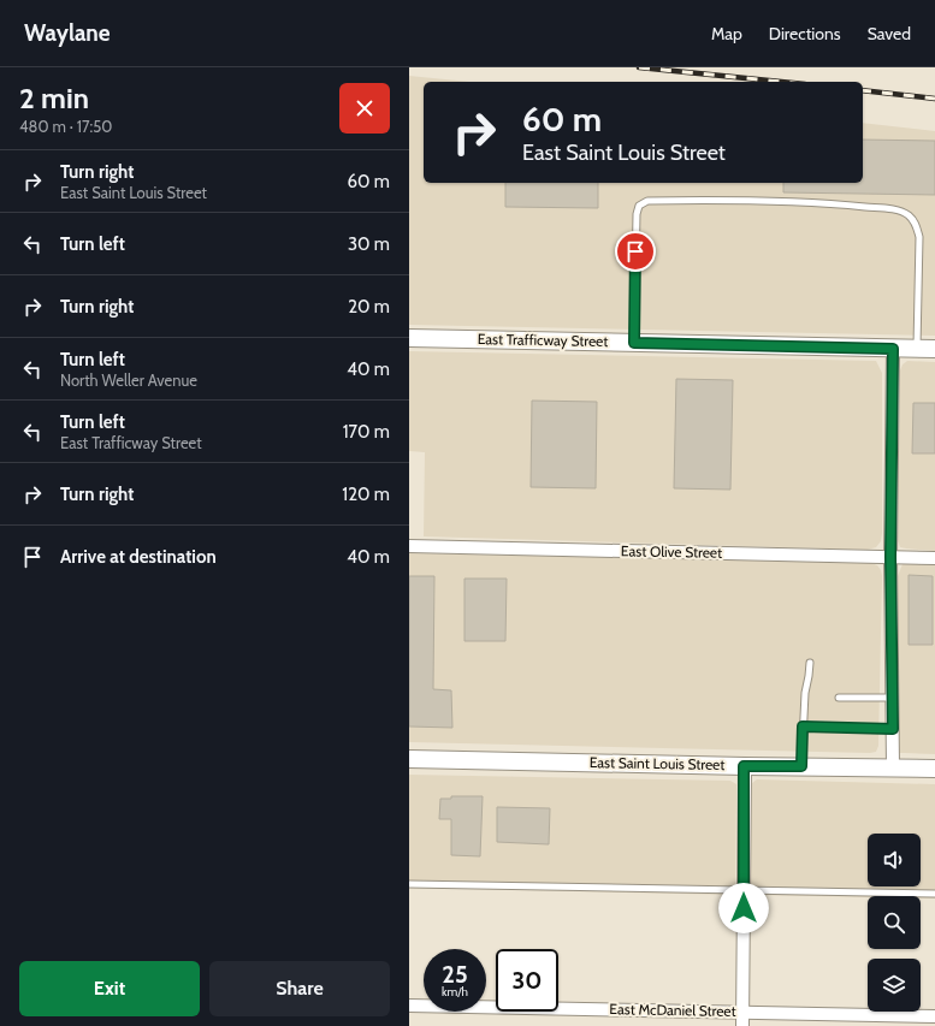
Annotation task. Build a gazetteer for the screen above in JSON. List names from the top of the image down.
{
  "streets": {
    "main road": ["East Trafficway Street", "East Saint Louis Street"],
    "street": ["East Olive Street", "East McDaniel Street"]
  },
  "page": {
    "header": "Waylane",
    "nav": ["Map", "Directions", "Saved"],
    "heading": ["2 min", "480 m · 17:50"],
    "turn": ["60 m", "East Saint Louis Street"],
    "list": [
      {
        "name": "Turn right",
        "note": "East Saint Louis Street",
        "value": "60 m"
      },
      {
        "name": "Turn left",
        "value": "30 m"
      },
      {
        "name": "Turn right",
        "value": "20 m"
      },
      {
        "name": "Turn left",
        "note": "North Weller Avenue",
        "value": "40 m"
      },
      {
        "name": "Turn left",
        "note": "East Trafficway Street",
        "value": "170 m"
      },
      {
        "name": "Turn right",
        "value": "120 m"
      },
      {
        "name": "Arrive at destination",
        "value": "40 m"
      }
    ],
    "speed": "25 km/h",
    "limit": "30",
    "buttons": ["Exit", "Share"]
  }
}
